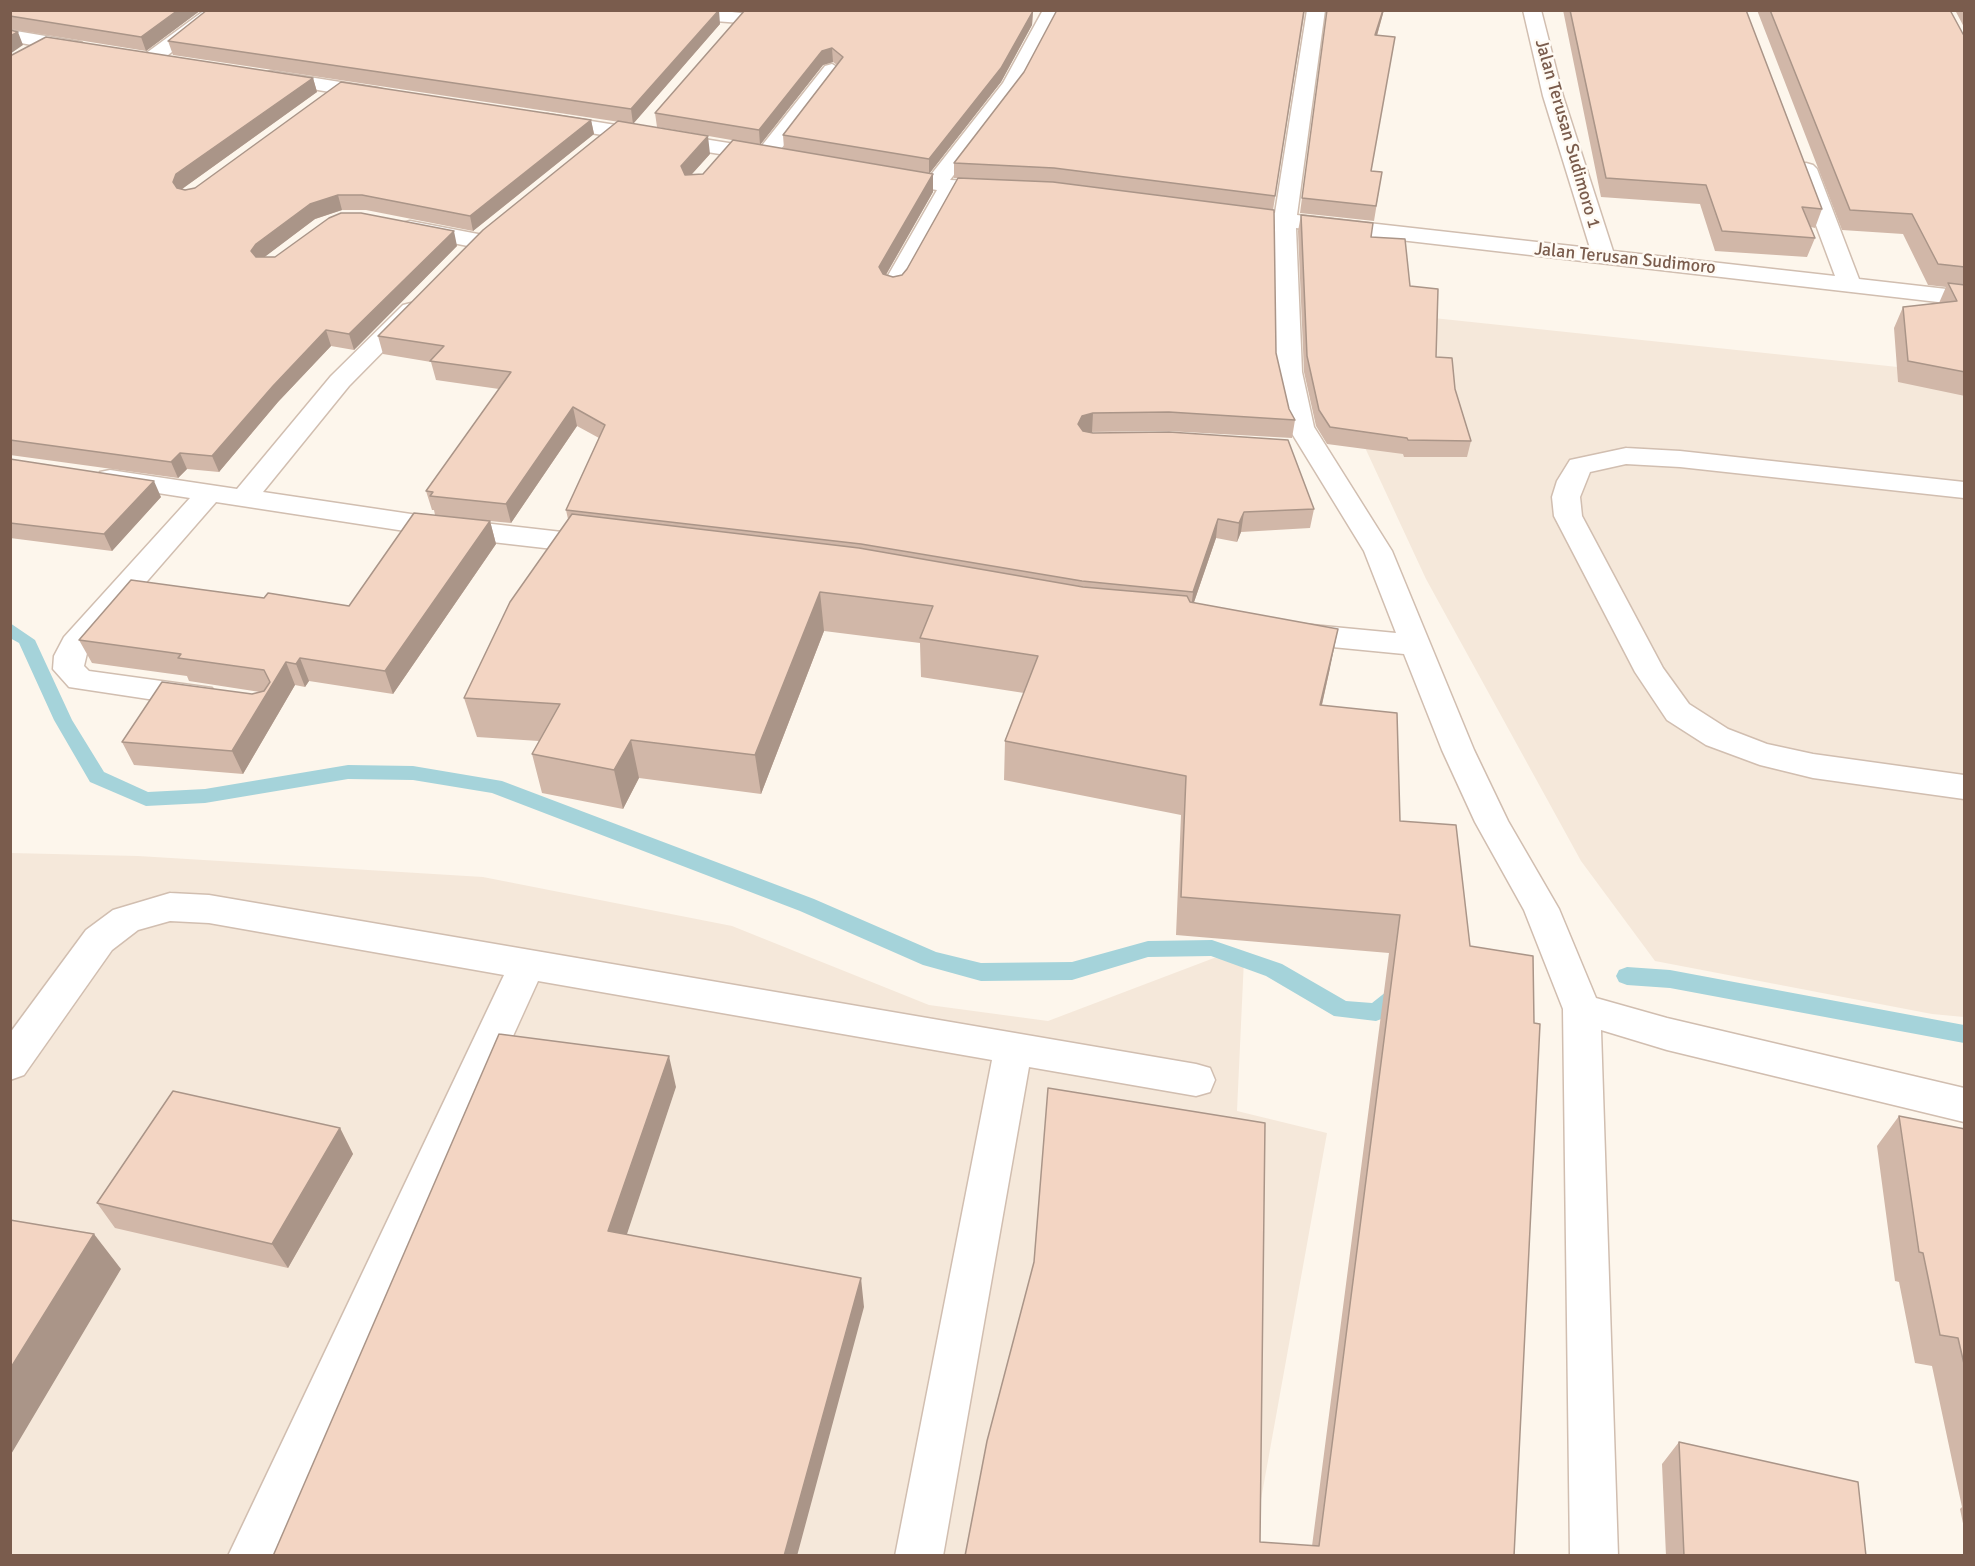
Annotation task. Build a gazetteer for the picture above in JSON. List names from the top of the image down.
{
  "streets": {
    "street": ["Jalan Terusan Sudimoro 1", "Jalan Terusan Sudimoro"]
  },
  "crossings": [
    ["Jalan Terusan Sudimoro 1", "Jalan Terusan Sudimoro"]
  ]
}
